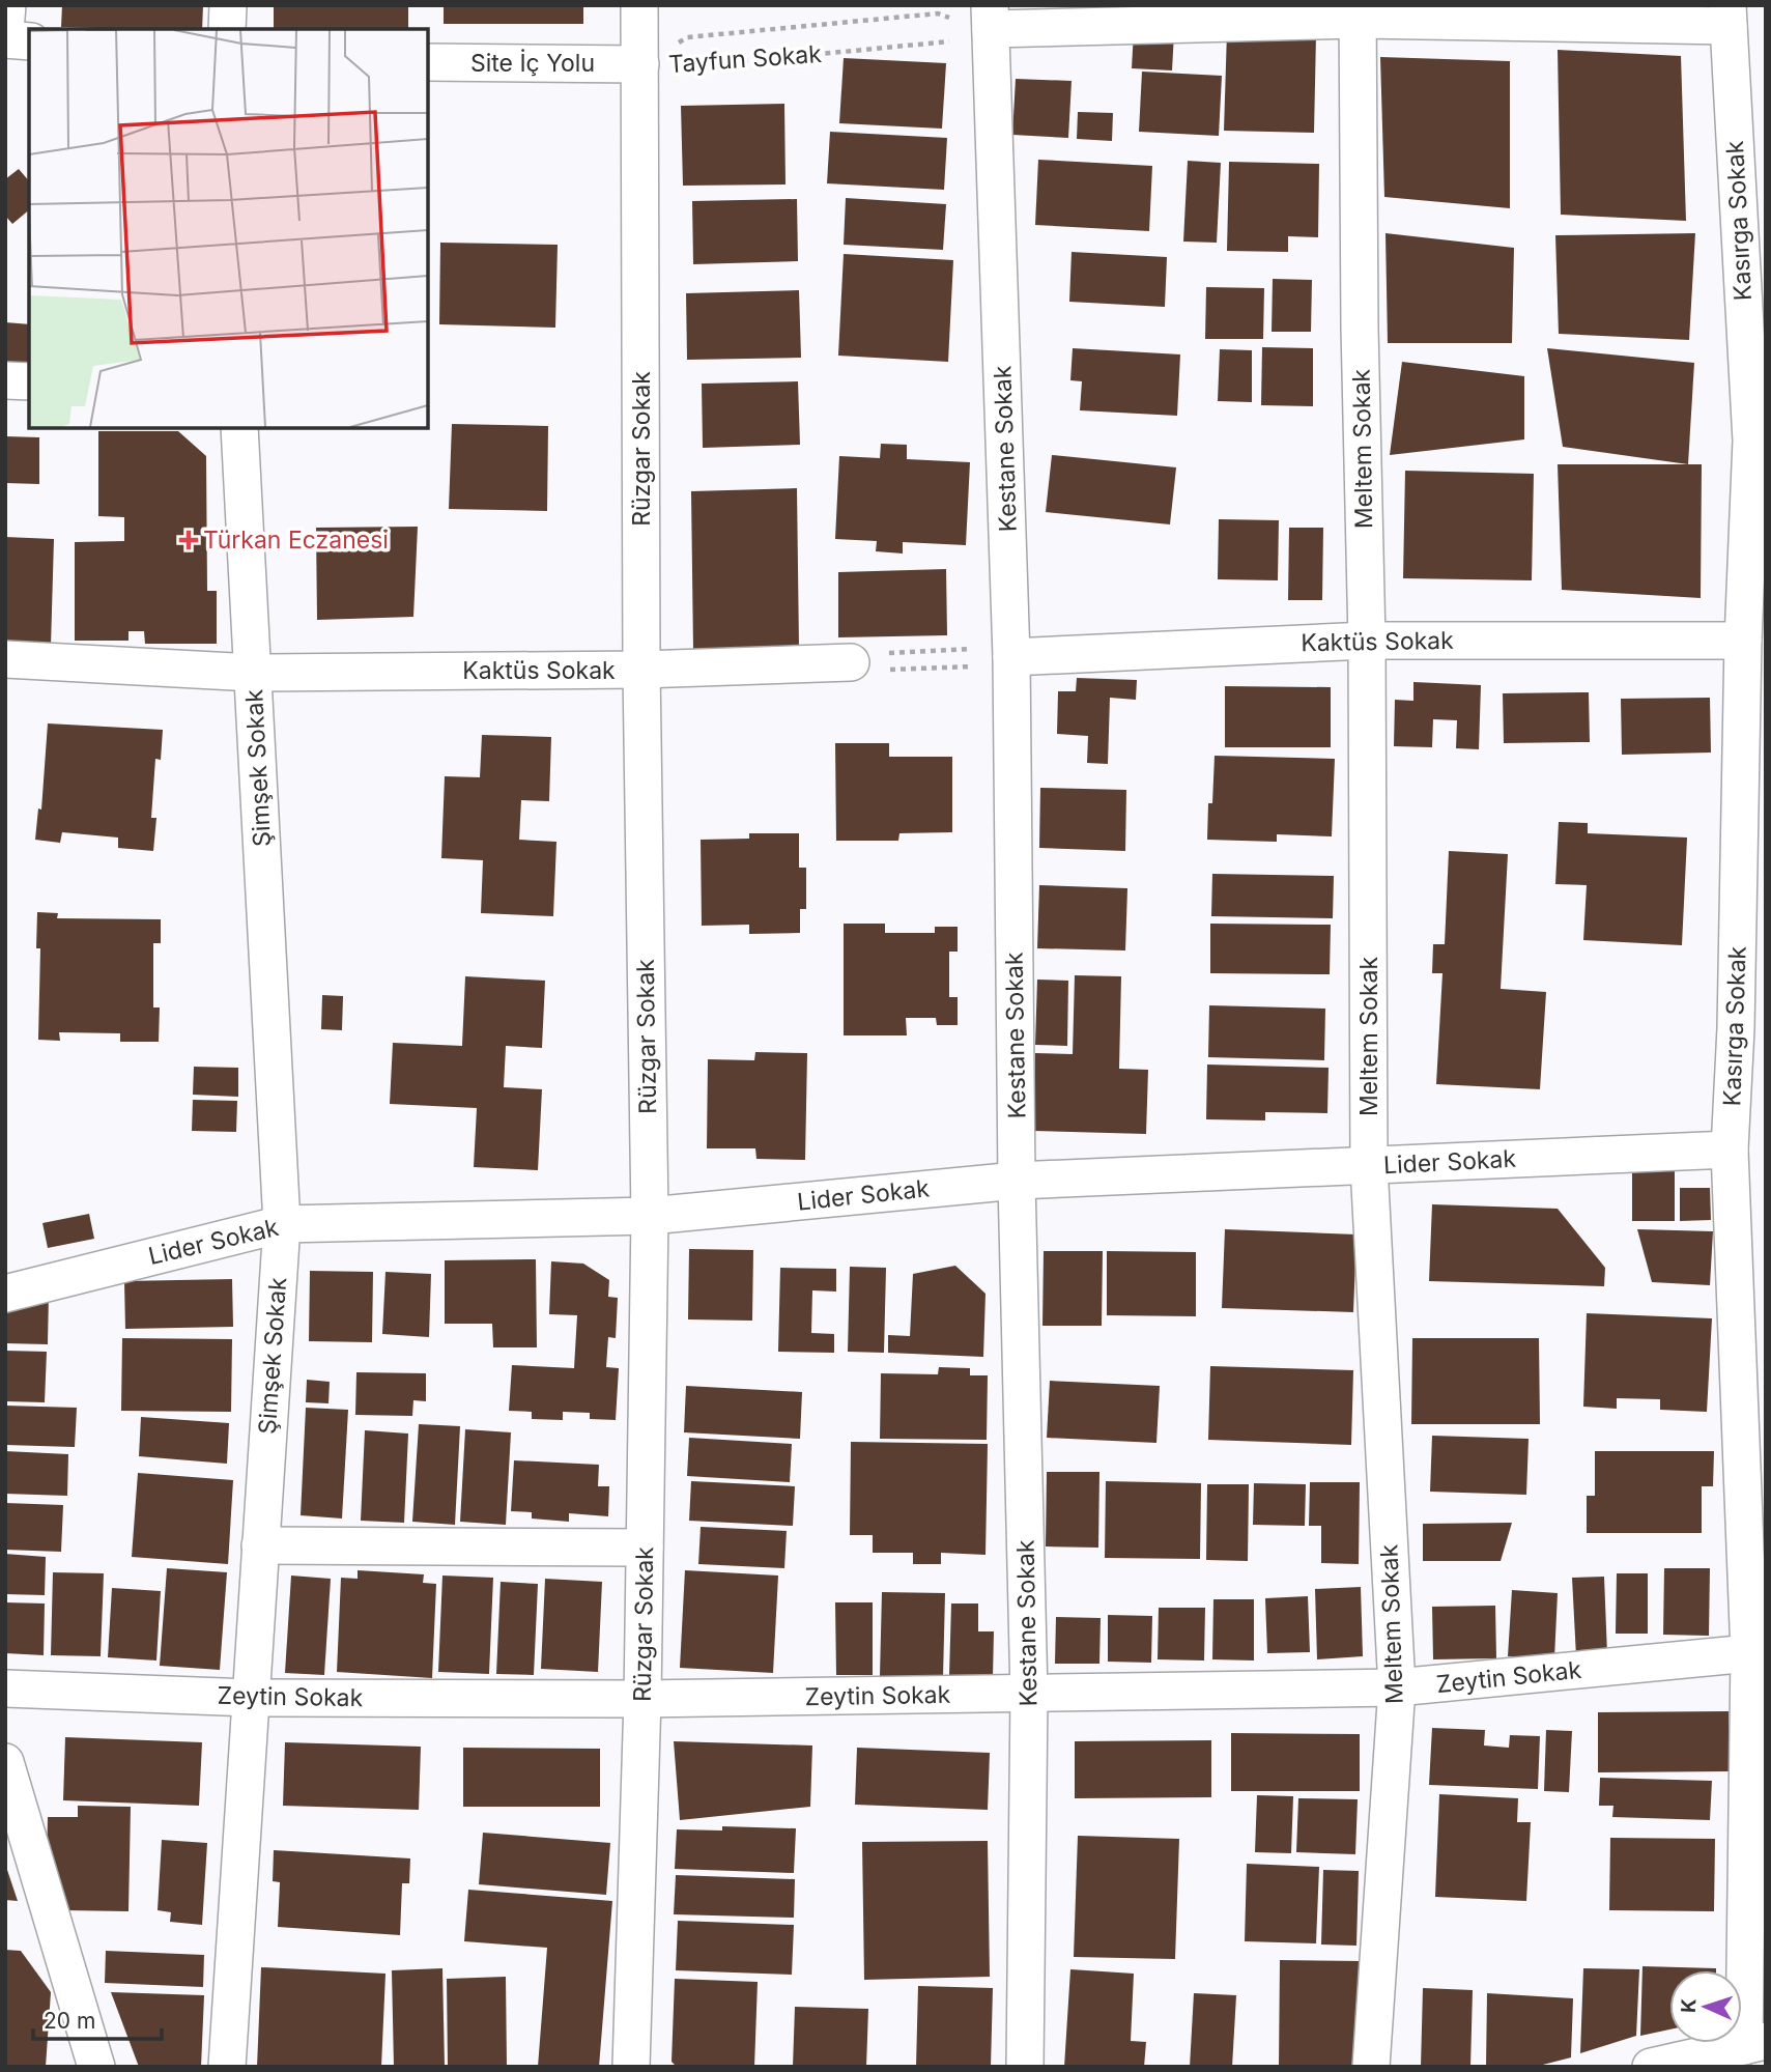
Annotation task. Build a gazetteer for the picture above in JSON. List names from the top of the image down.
{
  "streets": {
    "street": [
      "Site İç Yolu",
      "Kasırga Sokak",
      "Rüzgar Sokak",
      "Kestane Sokak",
      "Meltem Sokak",
      "Kaktüs Sokak",
      "Şimşek Sokak",
      "Lider Sokak",
      "Zeytin Sokak"
    ],
    "path": ["Tayfun Sokak"]
  },
  "crossings": [
    ["Tayfun Sokak", "Site İç Yolu"],
    ["Tayfun Sokak", "Rüzgar Sokak"],
    ["Tayfun Sokak", "Kestane Sokak"],
    ["Site İç Yolu", "Rüzgar Sokak"],
    ["Kasırga Sokak", "Kaktüs Sokak"],
    ["Kasırga Sokak", "Lider Sokak"],
    ["Kasırga Sokak", "Zeytin Sokak"],
    ["Rüzgar Sokak", "Kaktüs Sokak"],
    ["Rüzgar Sokak", "Lider Sokak"],
    ["Rüzgar Sokak", "Zeytin Sokak"],
    ["Kestane Sokak", "Kaktüs Sokak"],
    ["Kestane Sokak", "Lider Sokak"],
    ["Kestane Sokak", "Zeytin Sokak"],
    ["Meltem Sokak", "Kaktüs Sokak"],
    ["Meltem Sokak", "Lider Sokak"],
    ["Meltem Sokak", "Zeytin Sokak"],
    ["Kaktüs Sokak", "Şimşek Sokak"],
    ["Şimşek Sokak", "Lider Sokak"],
    ["Şimşek Sokak", "Zeytin Sokak"]
  ],
  "places": {
    "health": ["Türkan Eczanesi"]
  },
  "scale_bar": "20 m",
  "north": "left"
}
